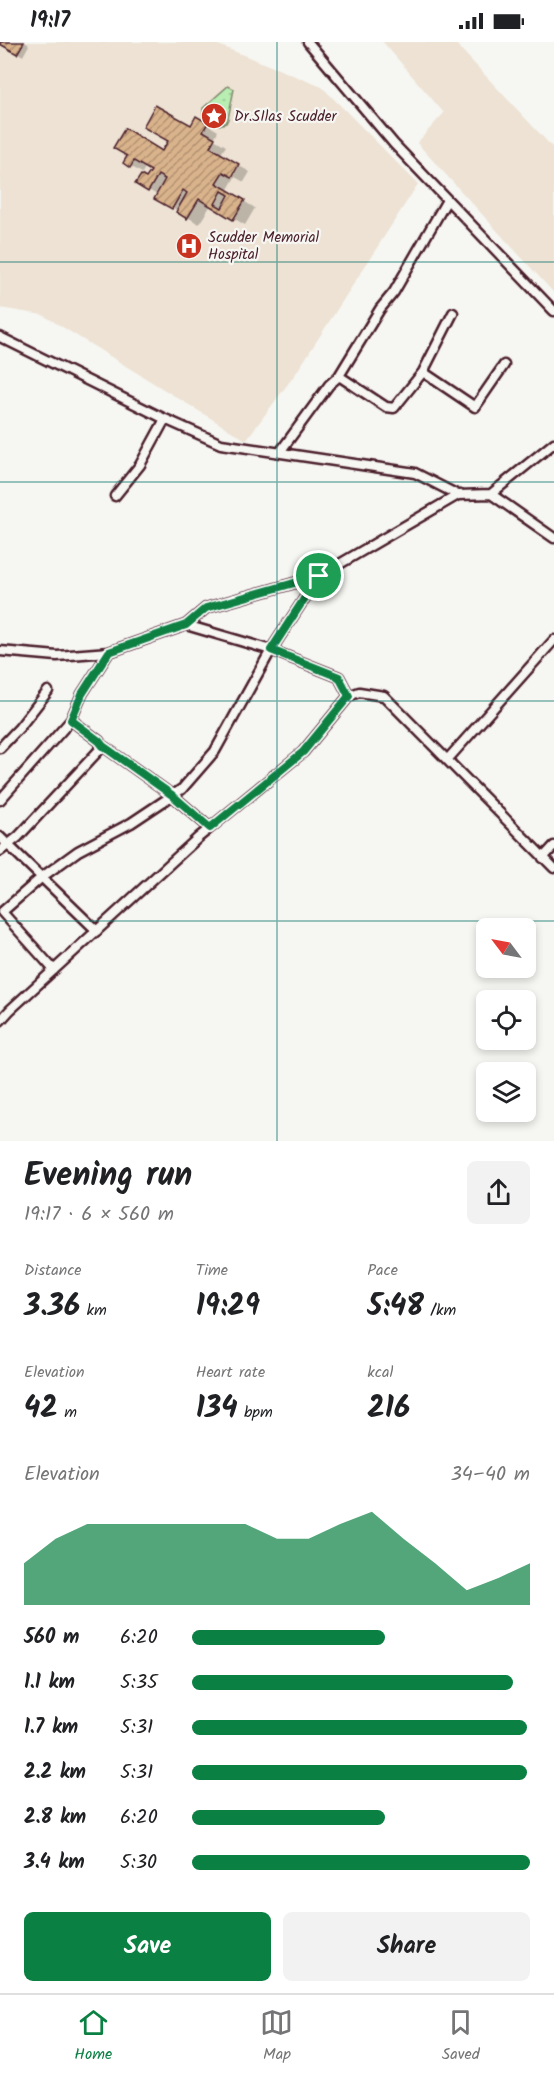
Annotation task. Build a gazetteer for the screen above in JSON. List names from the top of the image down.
{
  "places": {
    "place": ["Dr.SIlas Scudder"],
    "hospital": ["Scudder Memorial Hospital"]
  },
  "north": "top left",
  "page": {
    "status": "19:17",
    "heading": ["Evening run", "19:17 · 6 × 560 m"],
    "stats": [
      ["Distance", "3.36 km"],
      ["Time", "19:29"],
      ["Pace", "5:48 /km"],
      ["Elevation", "42 m"],
      ["Heart rate", "134 bpm"],
      ["kcal", "216"]
    ],
    "chart": ["Elevation", "34–40 m"],
    "list": [
      {
        "name": "560 m",
        "note": "6:20"
      },
      {
        "name": "1.1 km",
        "note": "5:35"
      },
      {
        "name": "1.7 km",
        "note": "5:31"
      },
      {
        "name": "2.2 km",
        "note": "5:31"
      },
      {
        "name": "2.8 km",
        "note": "6:20"
      },
      {
        "name": "3.4 km",
        "note": "5:30"
      }
    ],
    "buttons": ["Save", "Share"],
    "tabs": ["Home", "Map", "Saved"]
  }
}
